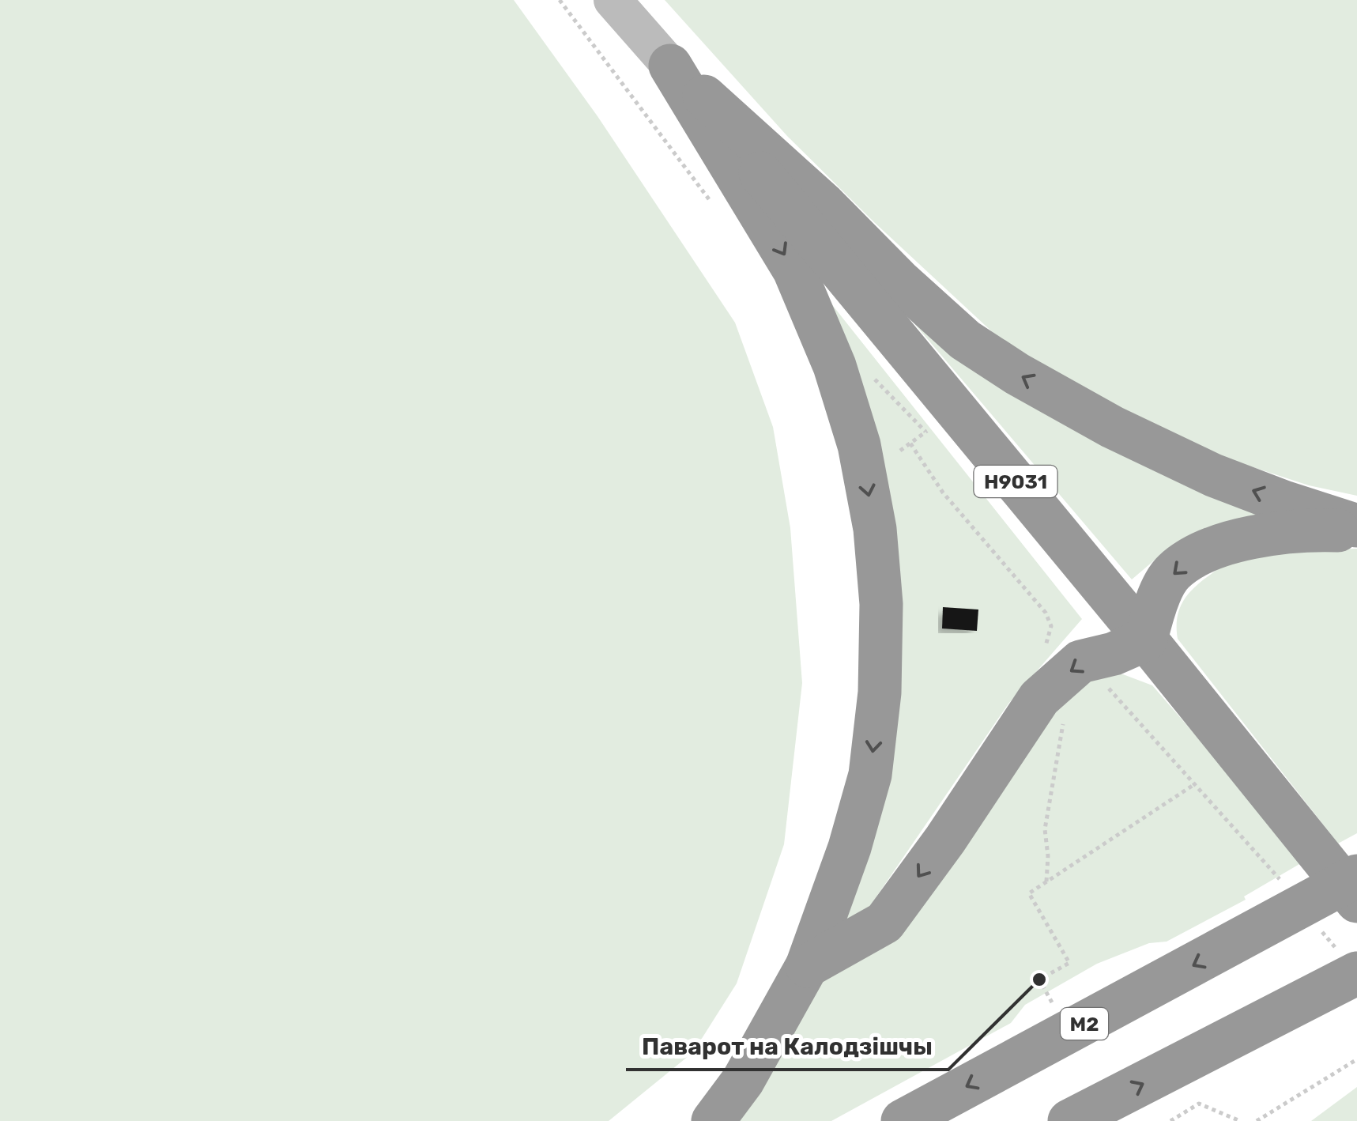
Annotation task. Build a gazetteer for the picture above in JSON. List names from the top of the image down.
{
  "streets": {
    "highway": ["Н9031", "М2"]
  },
  "places": ["Паварот на Калодзішчы"]
}
